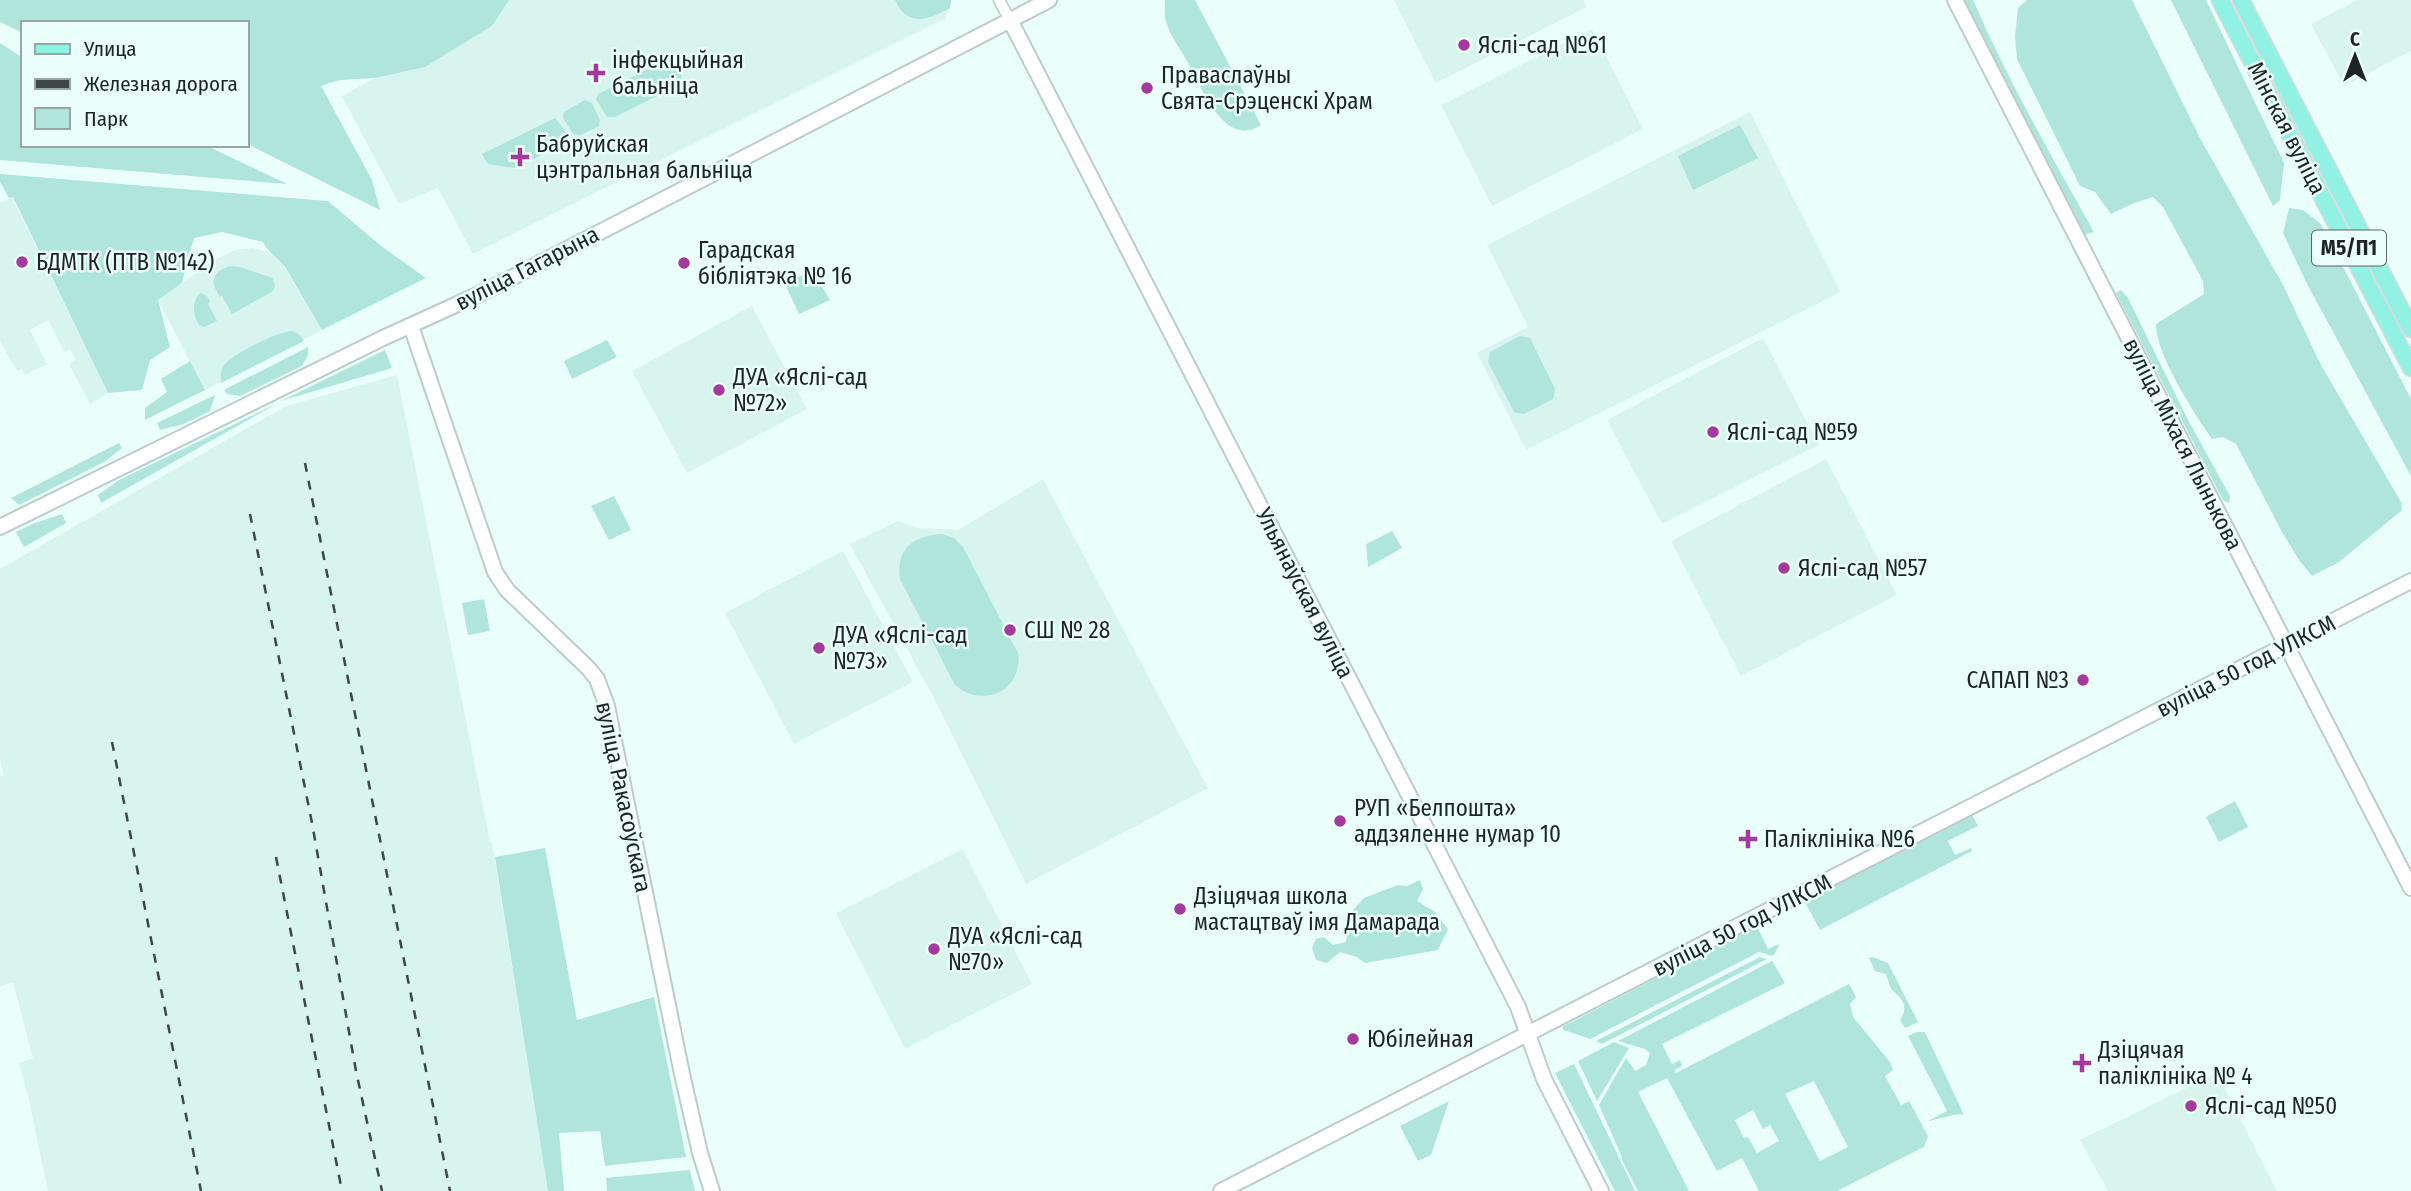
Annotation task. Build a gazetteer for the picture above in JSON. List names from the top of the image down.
{
  "streets": {
    "main road": [
      "Мінская вуліца",
      "М5/П1",
      "вуліца Гагарына",
      "вуліца Міхася Лынькова",
      "Ульянаўская вуліца",
      "вуліца 50 год УЛКСМ",
      "вуліца Ракасоўскага"
    ]
  },
  "crossings": [
    ["вуліца Гагарына", "Ульянаўская вуліца"],
    ["вуліца Гагарына", "вуліца Ракасоўскага"],
    ["вуліца Міхася Лынькова", "вуліца 50 год УЛКСМ"],
    ["Ульянаўская вуліца", "вуліца 50 год УЛКСМ"]
  ],
  "places": {
    "other": [
      "Яслі-сад №61",
      "Праваслаўны Свята-Срэценскі Храм",
      "БДМТК (ПТВ №142)",
      "Гарадская бібліятэка № 16",
      "ДУА «Яслі-сад №72»",
      "Яслі-сад №59",
      "Яслі-сад №57",
      "СШ № 28",
      "ДУА «Яслі-сад №73»",
      "САПАП №3",
      "РУП «Белпошта» аддзяленне нумар 10",
      "Дзіцячая школа мастацтваў імя Дамарада",
      "ДУА «Яслі-сад №70»",
      "Юбілейная",
      "Яслі-сад №50"
    ],
    "health": [
      "інфекцыйная бальніца",
      "Бабруйская цэнтральная бальніца",
      "Паліклініка №6",
      "Дзіцячая паліклініка № 4"
    ]
  },
  "legend": ["Улица", "Железная дорога", "Парк"],
  "north": "top"
}
